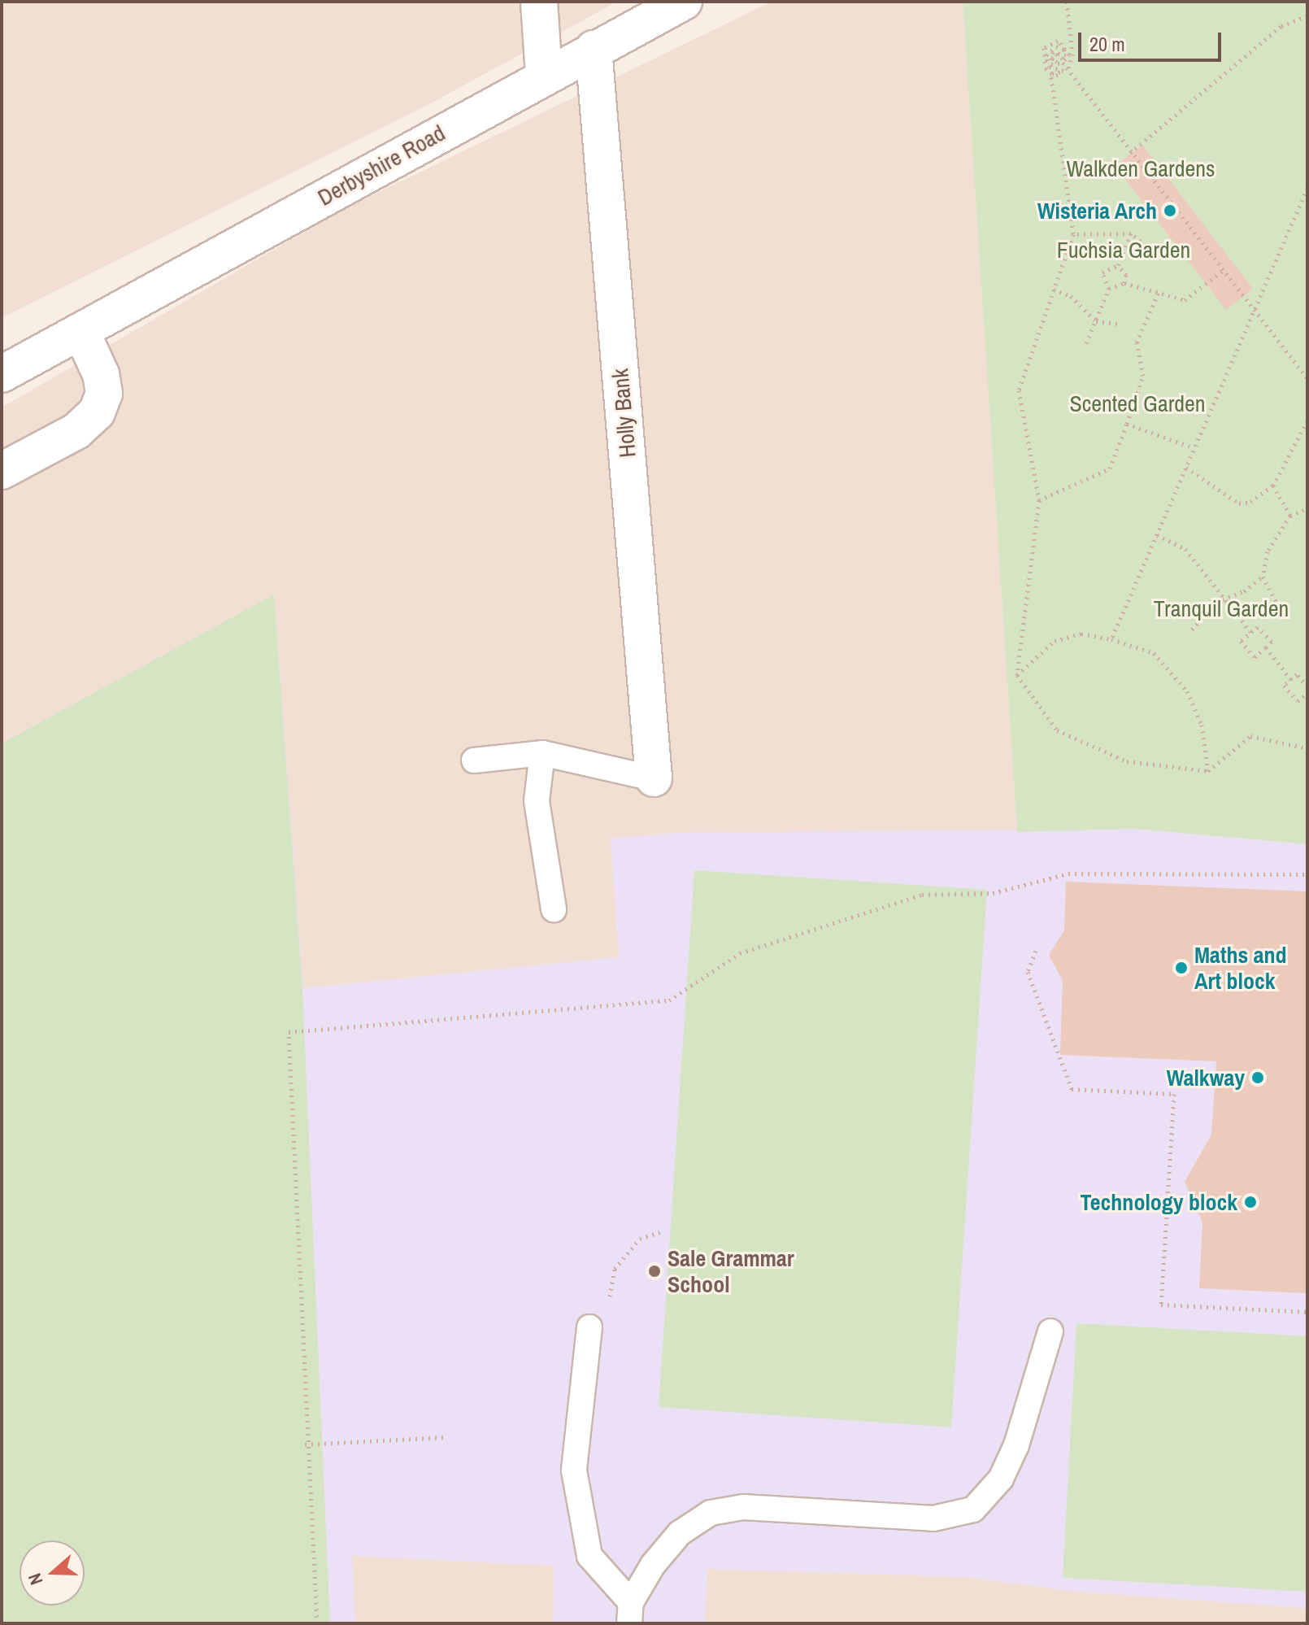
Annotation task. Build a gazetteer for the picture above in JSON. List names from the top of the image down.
{
  "streets": {
    "street": ["Derbyshire Road", "Holly Bank"]
  },
  "crossings": [
    ["Derbyshire Road", "Holly Bank"]
  ],
  "parks": [
    "Walkden Gardens",
    "Fuchsia Garden",
    "Scented Garden",
    "Tranquil Garden"
  ],
  "places": [
    "Wisteria Arch",
    "Maths and Art block",
    "Walkway",
    "Technology block",
    "Sale Grammar School"
  ],
  "scale_bar": "20 m",
  "north": "left"
}
